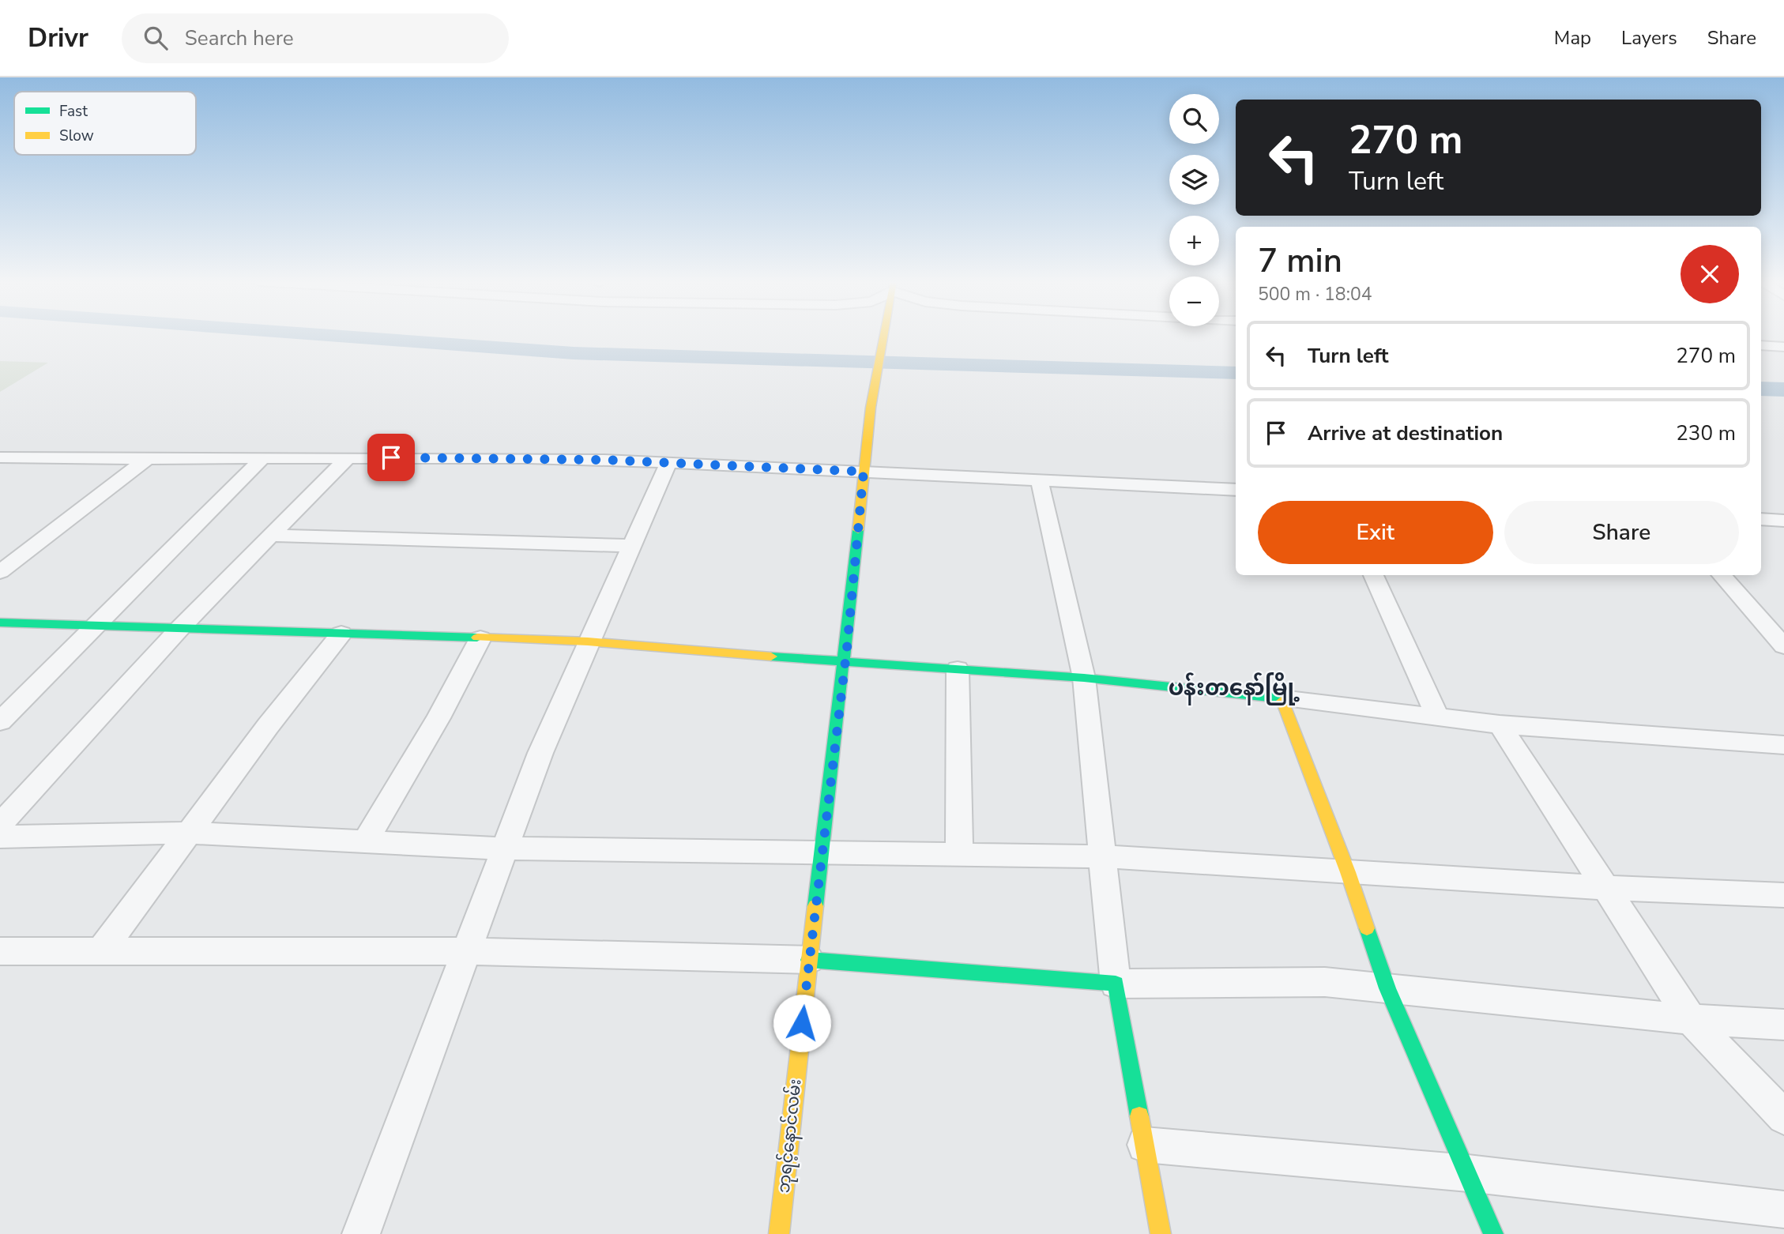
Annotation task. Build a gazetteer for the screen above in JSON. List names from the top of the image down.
{
  "streets": {
    "street": ["ဘုရင့်နောင်လမ်း"]
  },
  "districts": ["ပန်းတနော်မြို့"],
  "legend": ["Fast", "Slow"],
  "page": {
    "header": "Drivr",
    "search": "Search here",
    "nav": ["Map", "Layers", "Share"],
    "map_buttons": ["+", "−"],
    "turn": ["270 m", "Turn left"],
    "heading": ["7 min", "500 m · 18:04"],
    "list": [
      {
        "name": "Turn left",
        "value": "270 m"
      },
      {
        "name": "Arrive at destination",
        "value": "230 m"
      }
    ],
    "buttons": ["Exit", "Share"]
  }
}
